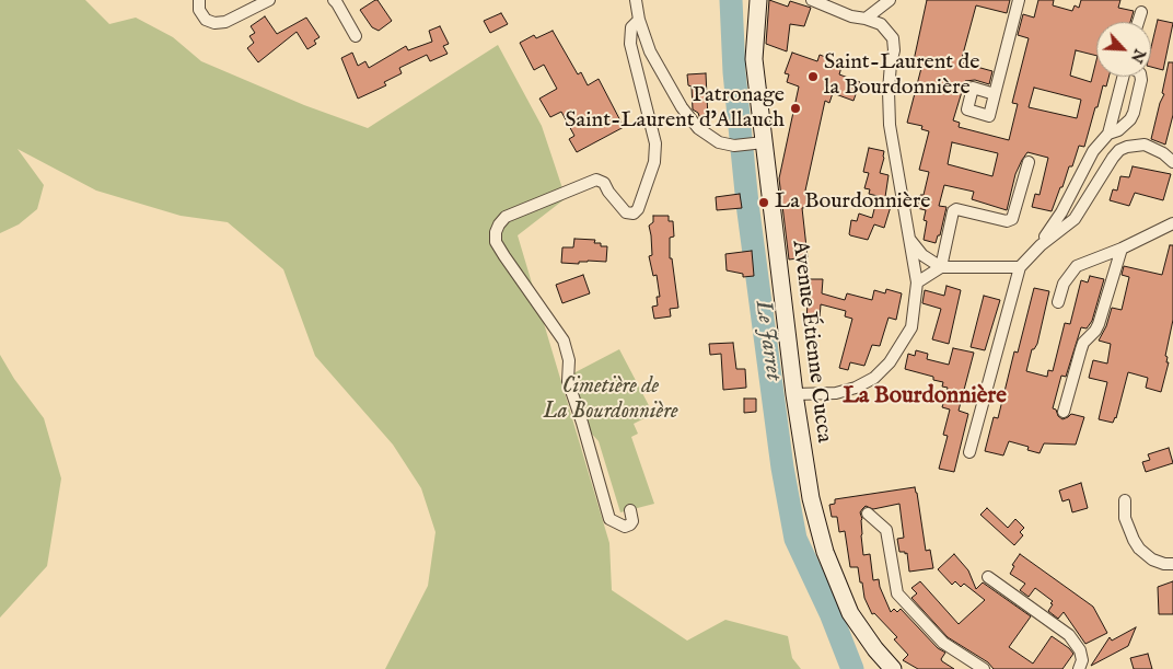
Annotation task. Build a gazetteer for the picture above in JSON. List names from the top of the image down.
{
  "streets": {
    "main road": ["Avenue Étienne Cucca"]
  },
  "districts": ["La Bourdonnière"],
  "water": ["Le Jarret"],
  "parks": ["Cimetière de La Bourdonnière"],
  "places": ["Saint-Laurent de la Bourdonnière", "Patronage Saint-Laurent d'Allauch", "La Bourdonnière"],
  "north": "bottom right"
}
